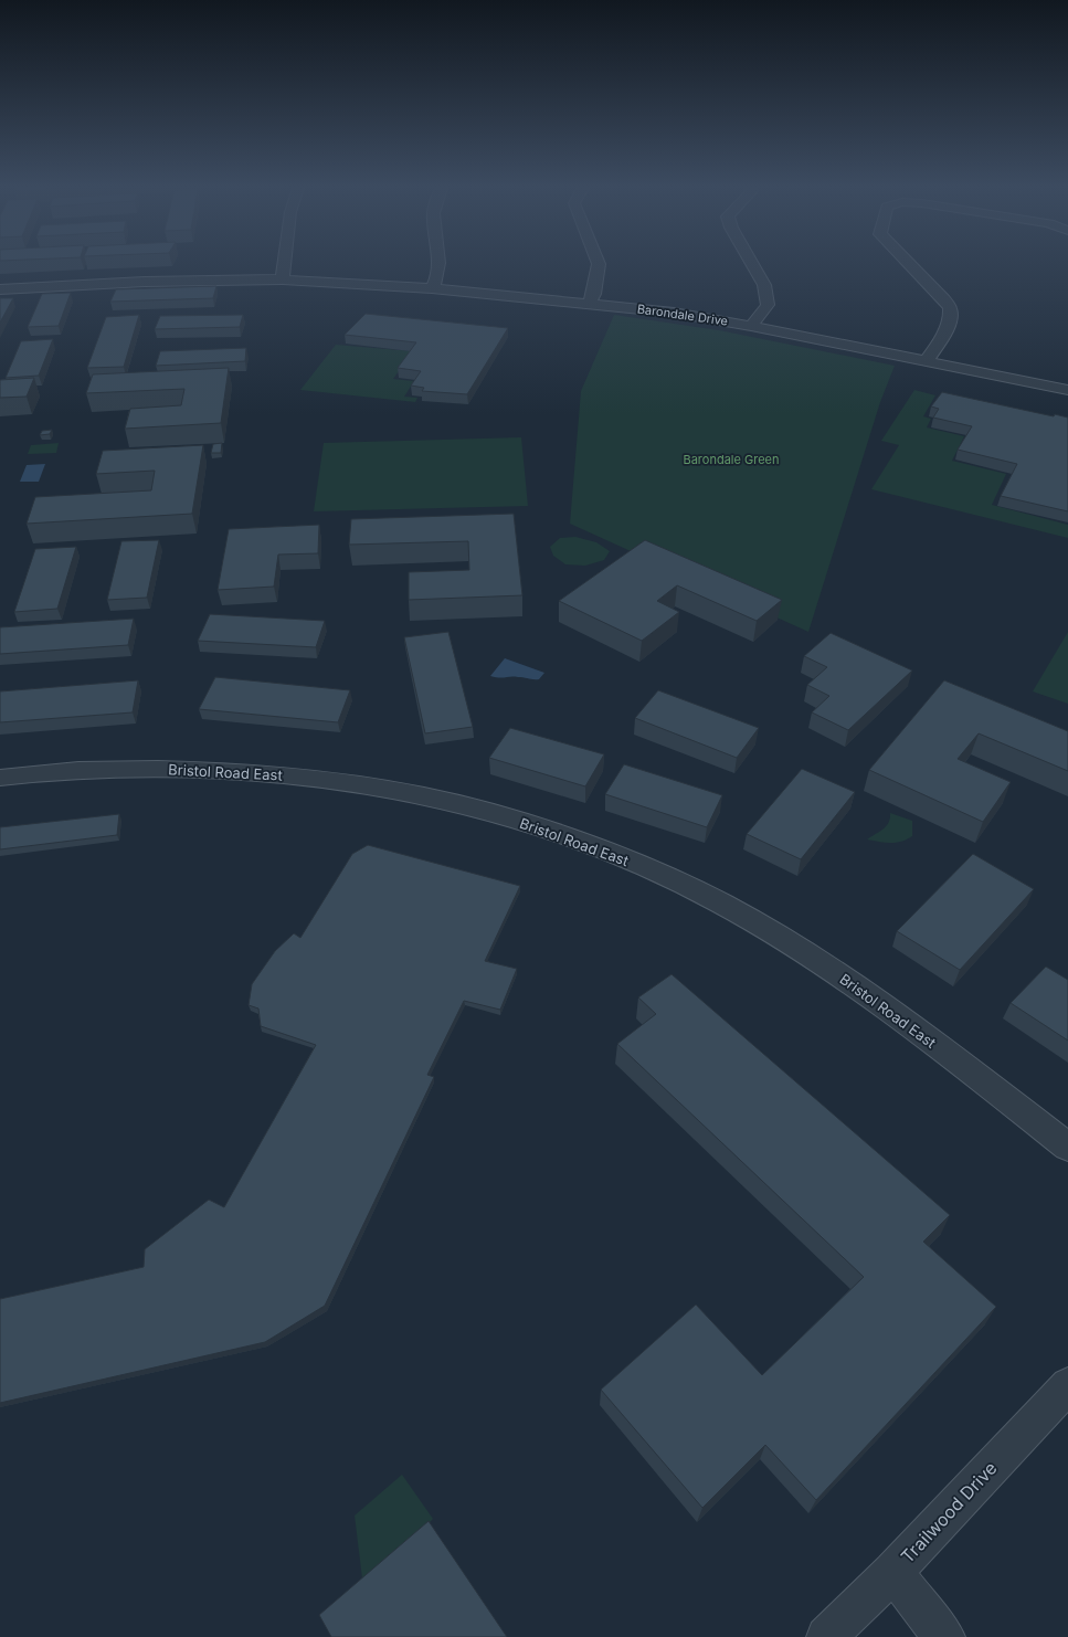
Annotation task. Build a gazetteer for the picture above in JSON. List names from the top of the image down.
{
  "streets": {
    "street": ["Barondale Drive", "Bristol Road East", "Trailwood Drive"]
  },
  "parks": ["Barondale Green"]
}
